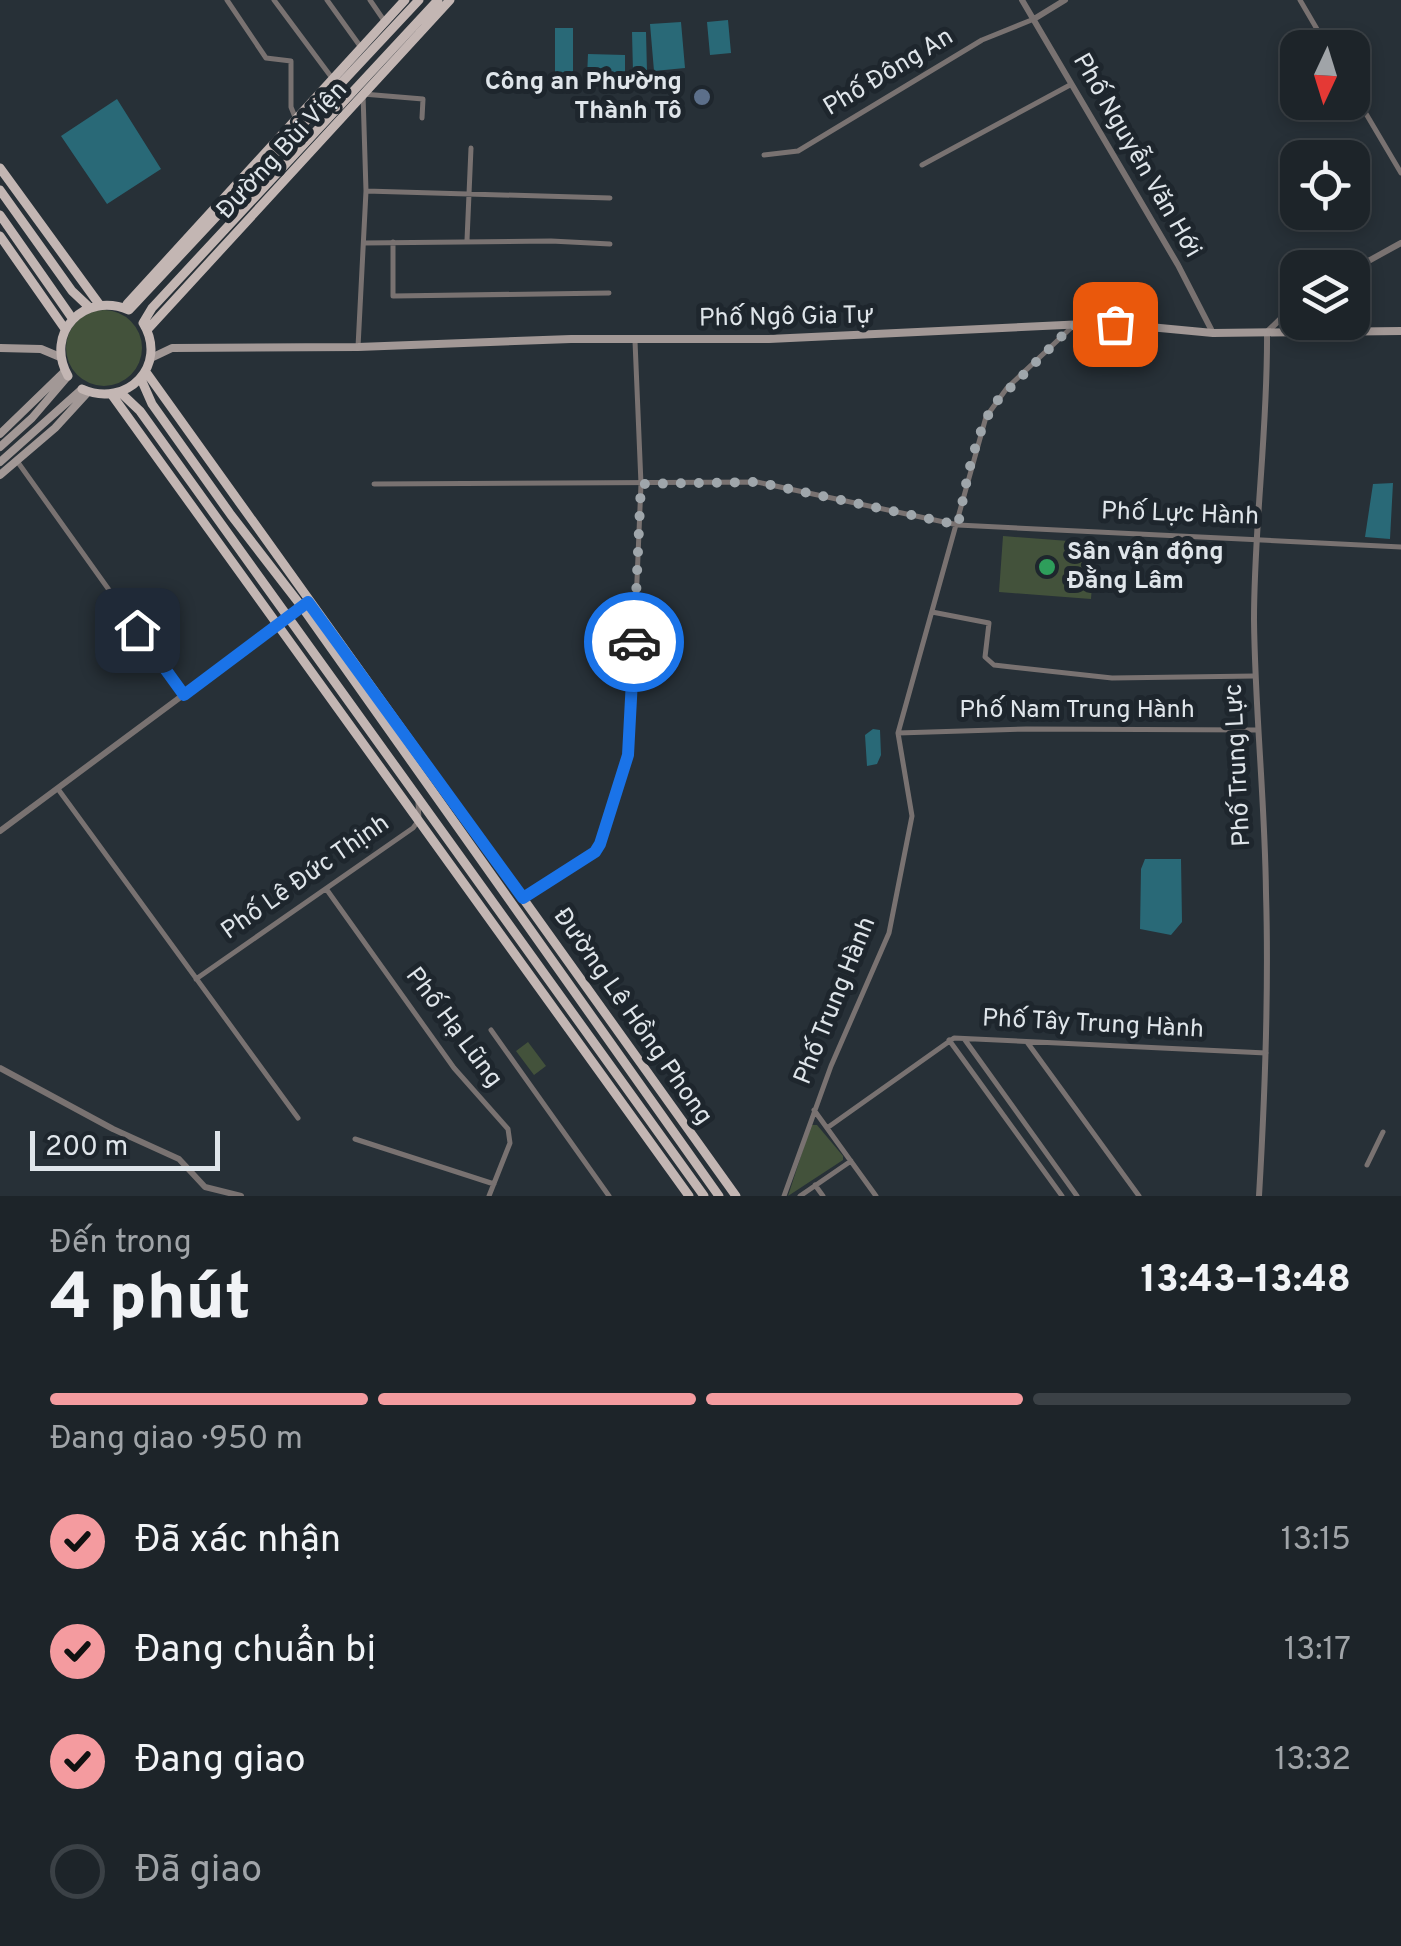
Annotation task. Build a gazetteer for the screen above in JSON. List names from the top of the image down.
{
  "streets": {
    "main road": ["Đường Bùi Viện", "Phố Ngô Gia Tự", "Đường Lê Hồng Phong"],
    "street": [
      "Phố Đông An",
      "Phố Nguyễn Văn Hới",
      "Phố Lực Hành",
      "Phố Nam Trung Hành",
      "Phố Trung Lực",
      "Phố Lê Đức Thịnh",
      "Phố Trung Hành",
      "Phố Tây Trung Hành",
      "Phố Hạ Lũng"
    ]
  },
  "crossings": [
    ["Phố Đông An", "Phố Nguyễn Văn Hới"],
    ["Phố Nguyễn Văn Hới", "Phố Ngô Gia Tự"],
    ["Phố Ngô Gia Tự", "Phố Trung Lực"],
    ["Phố Ngô Gia Tự", "Phố Trung Hành"],
    ["Phố Lực Hành", "Phố Trung Lực"],
    ["Phố Lực Hành", "Phố Trung Hành"],
    ["Phố Nam Trung Hành", "Phố Trung Lực"],
    ["Phố Nam Trung Hành", "Phố Trung Hành"],
    ["Phố Trung Lực", "Phố Tây Trung Hành"],
    ["Phố Lê Đức Thịnh", "Đường Lê Hồng Phong"],
    ["Phố Lê Đức Thịnh", "Phố Hạ Lũng"]
  ],
  "places": ["Công an Phường Thành Tô", "Sân vận động Đằng Lâm"],
  "scale_bar": "200 m",
  "north": "bottom",
  "page": {
    "scale": "200 m",
    "heading": ["4 phút", "Đến trong", "13:43–13:48"],
    "bar": "Đang giao · 950 m",
    "list": [
      ["Đã xác nhận", "13:15"],
      ["Đang chuẩn bị", "13:17"],
      ["Đang giao", "13:32"],
      "Đã giao"
    ]
  }
}
